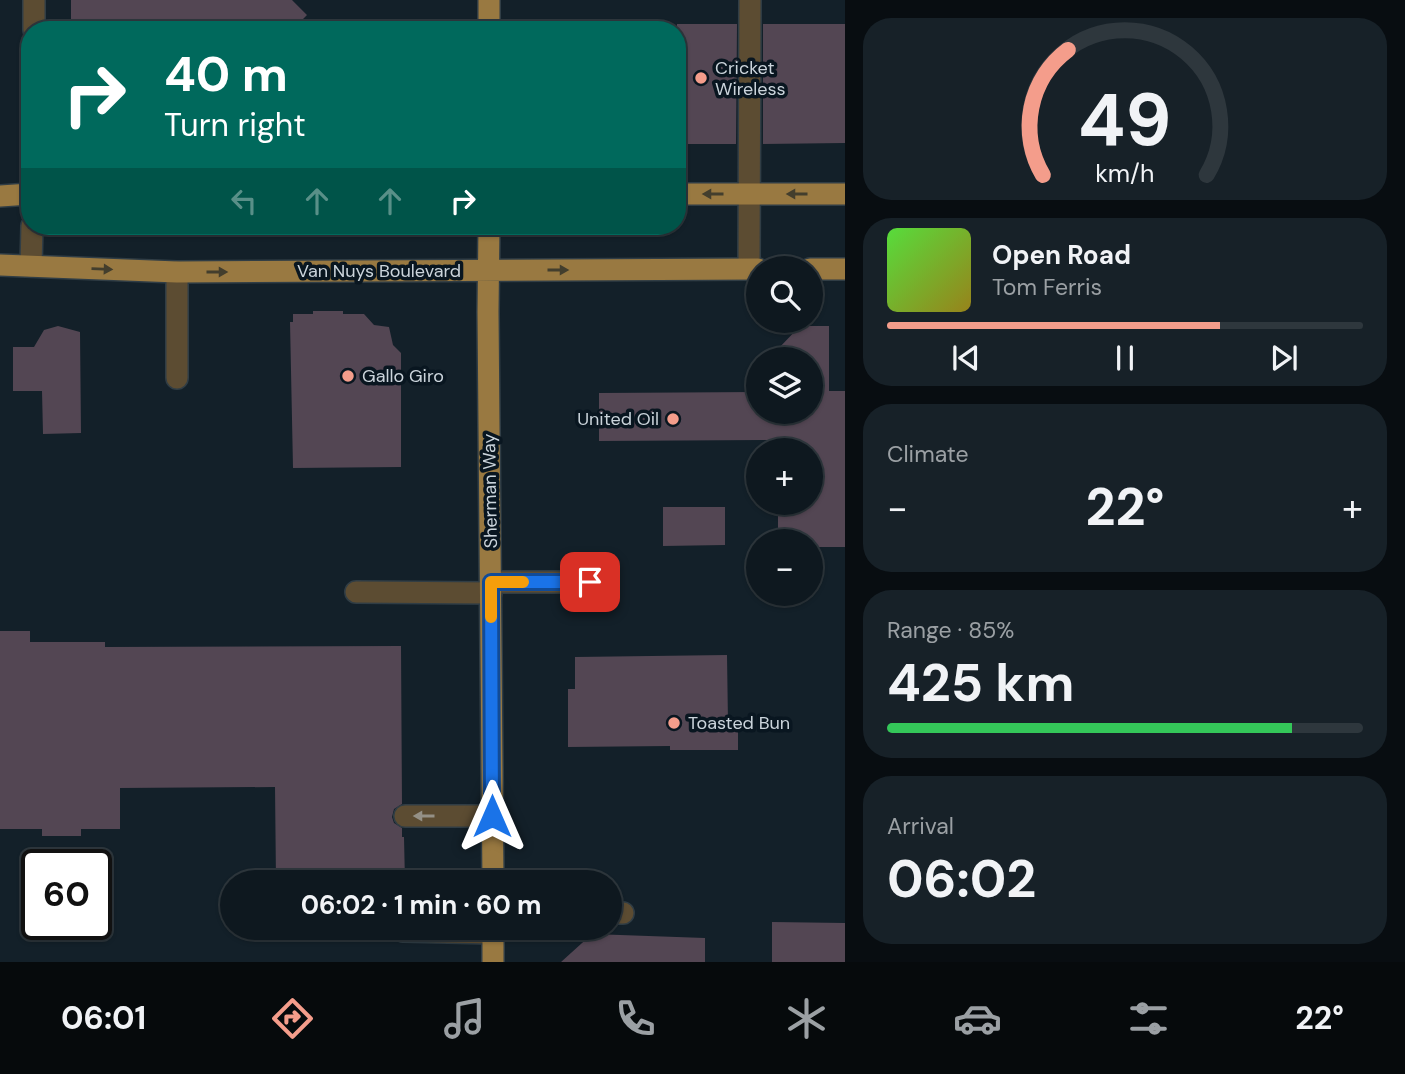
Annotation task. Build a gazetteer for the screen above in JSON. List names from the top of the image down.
{
  "streets": {
    "main road": ["Van Nuys Boulevard", "Sherman Way"]
  },
  "crossings": [
    ["Van Nuys Boulevard", "Sherman Way"]
  ],
  "one_way": ["Van Nuys Boulevard"],
  "places": [
    "Cricket Wireless",
    "Gallo Giro",
    "United Oil",
    "Toasted Bun"
  ],
  "page": {
    "turn": ["40 m", "Turn right"],
    "song": ["Open Road", "Tom Ferris"],
    "map_buttons": ["+", "−"],
    "tile": [
      "Climate",
      ["Range · 85%", "425 km"],
      ["Arrival", "06:02"]
    ],
    "heat": ["−", "22°", "+"],
    "limit": "60",
    "trip": "06:02 · 1 min · 60 m",
    "tabs": ["06:01", "22°"],
    "gauge": ["49", "km/h"]
  }
}
